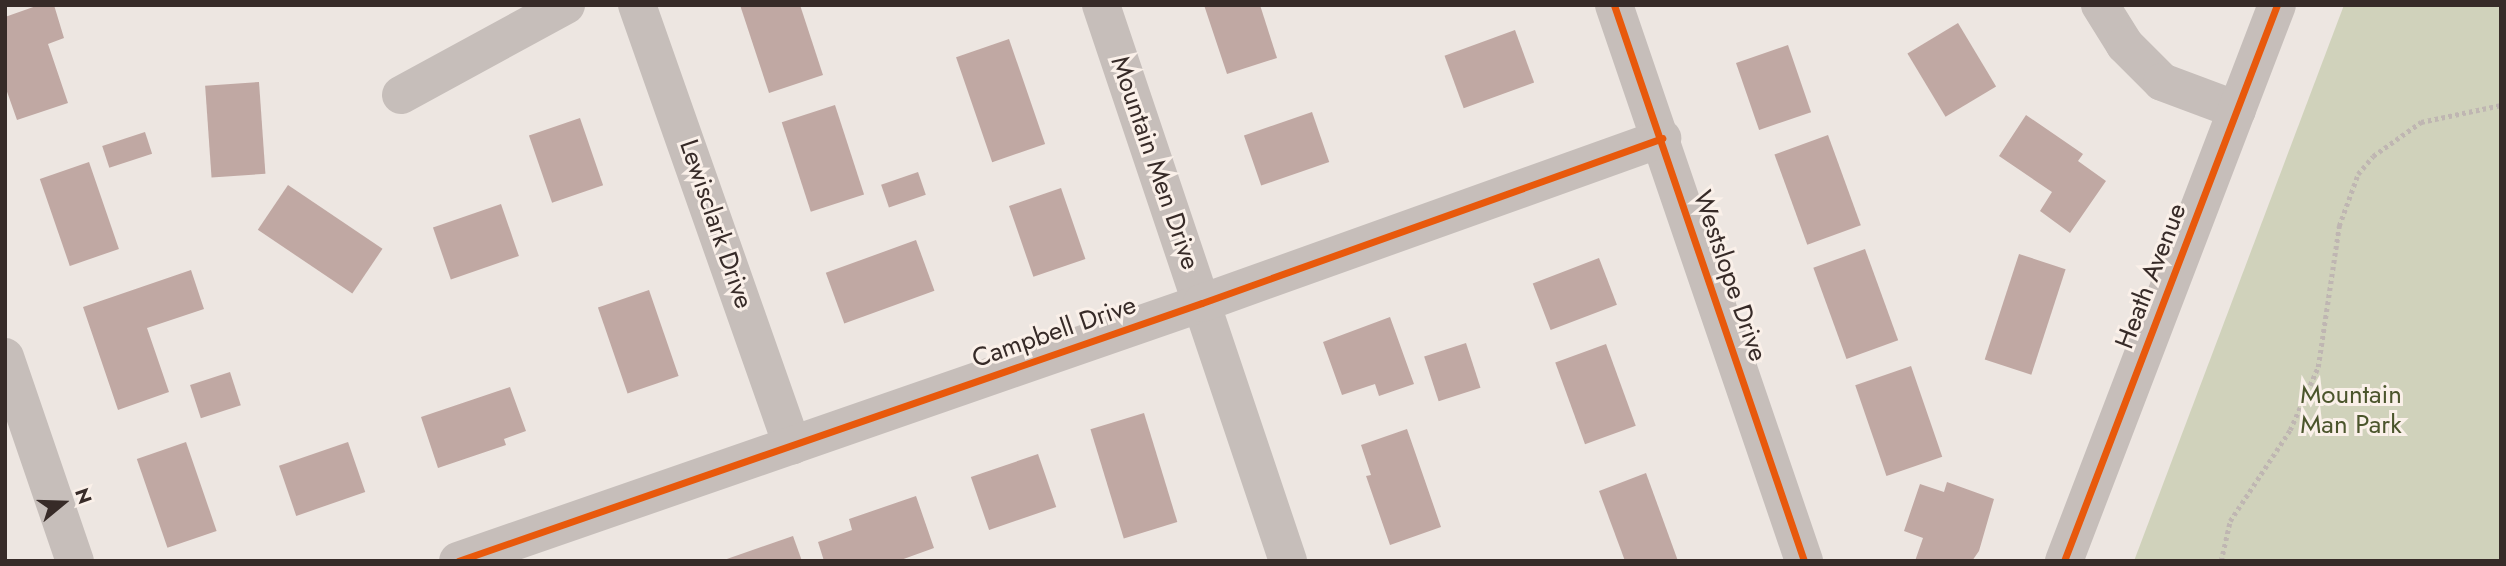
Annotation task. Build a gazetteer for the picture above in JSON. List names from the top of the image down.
{
  "streets": {
    "street": [
      "Mountain Men Drive",
      "Lewisclark Drive",
      "Westslope Drive",
      "Heath Avenue",
      "Campbell Drive"
    ]
  },
  "crossings": [
    ["Mountain Men Drive", "Campbell Drive"],
    ["Lewisclark Drive", "Campbell Drive"],
    ["Westslope Drive", "Campbell Drive"]
  ],
  "parks": ["Mountain Man Park"],
  "north": "right"
}
